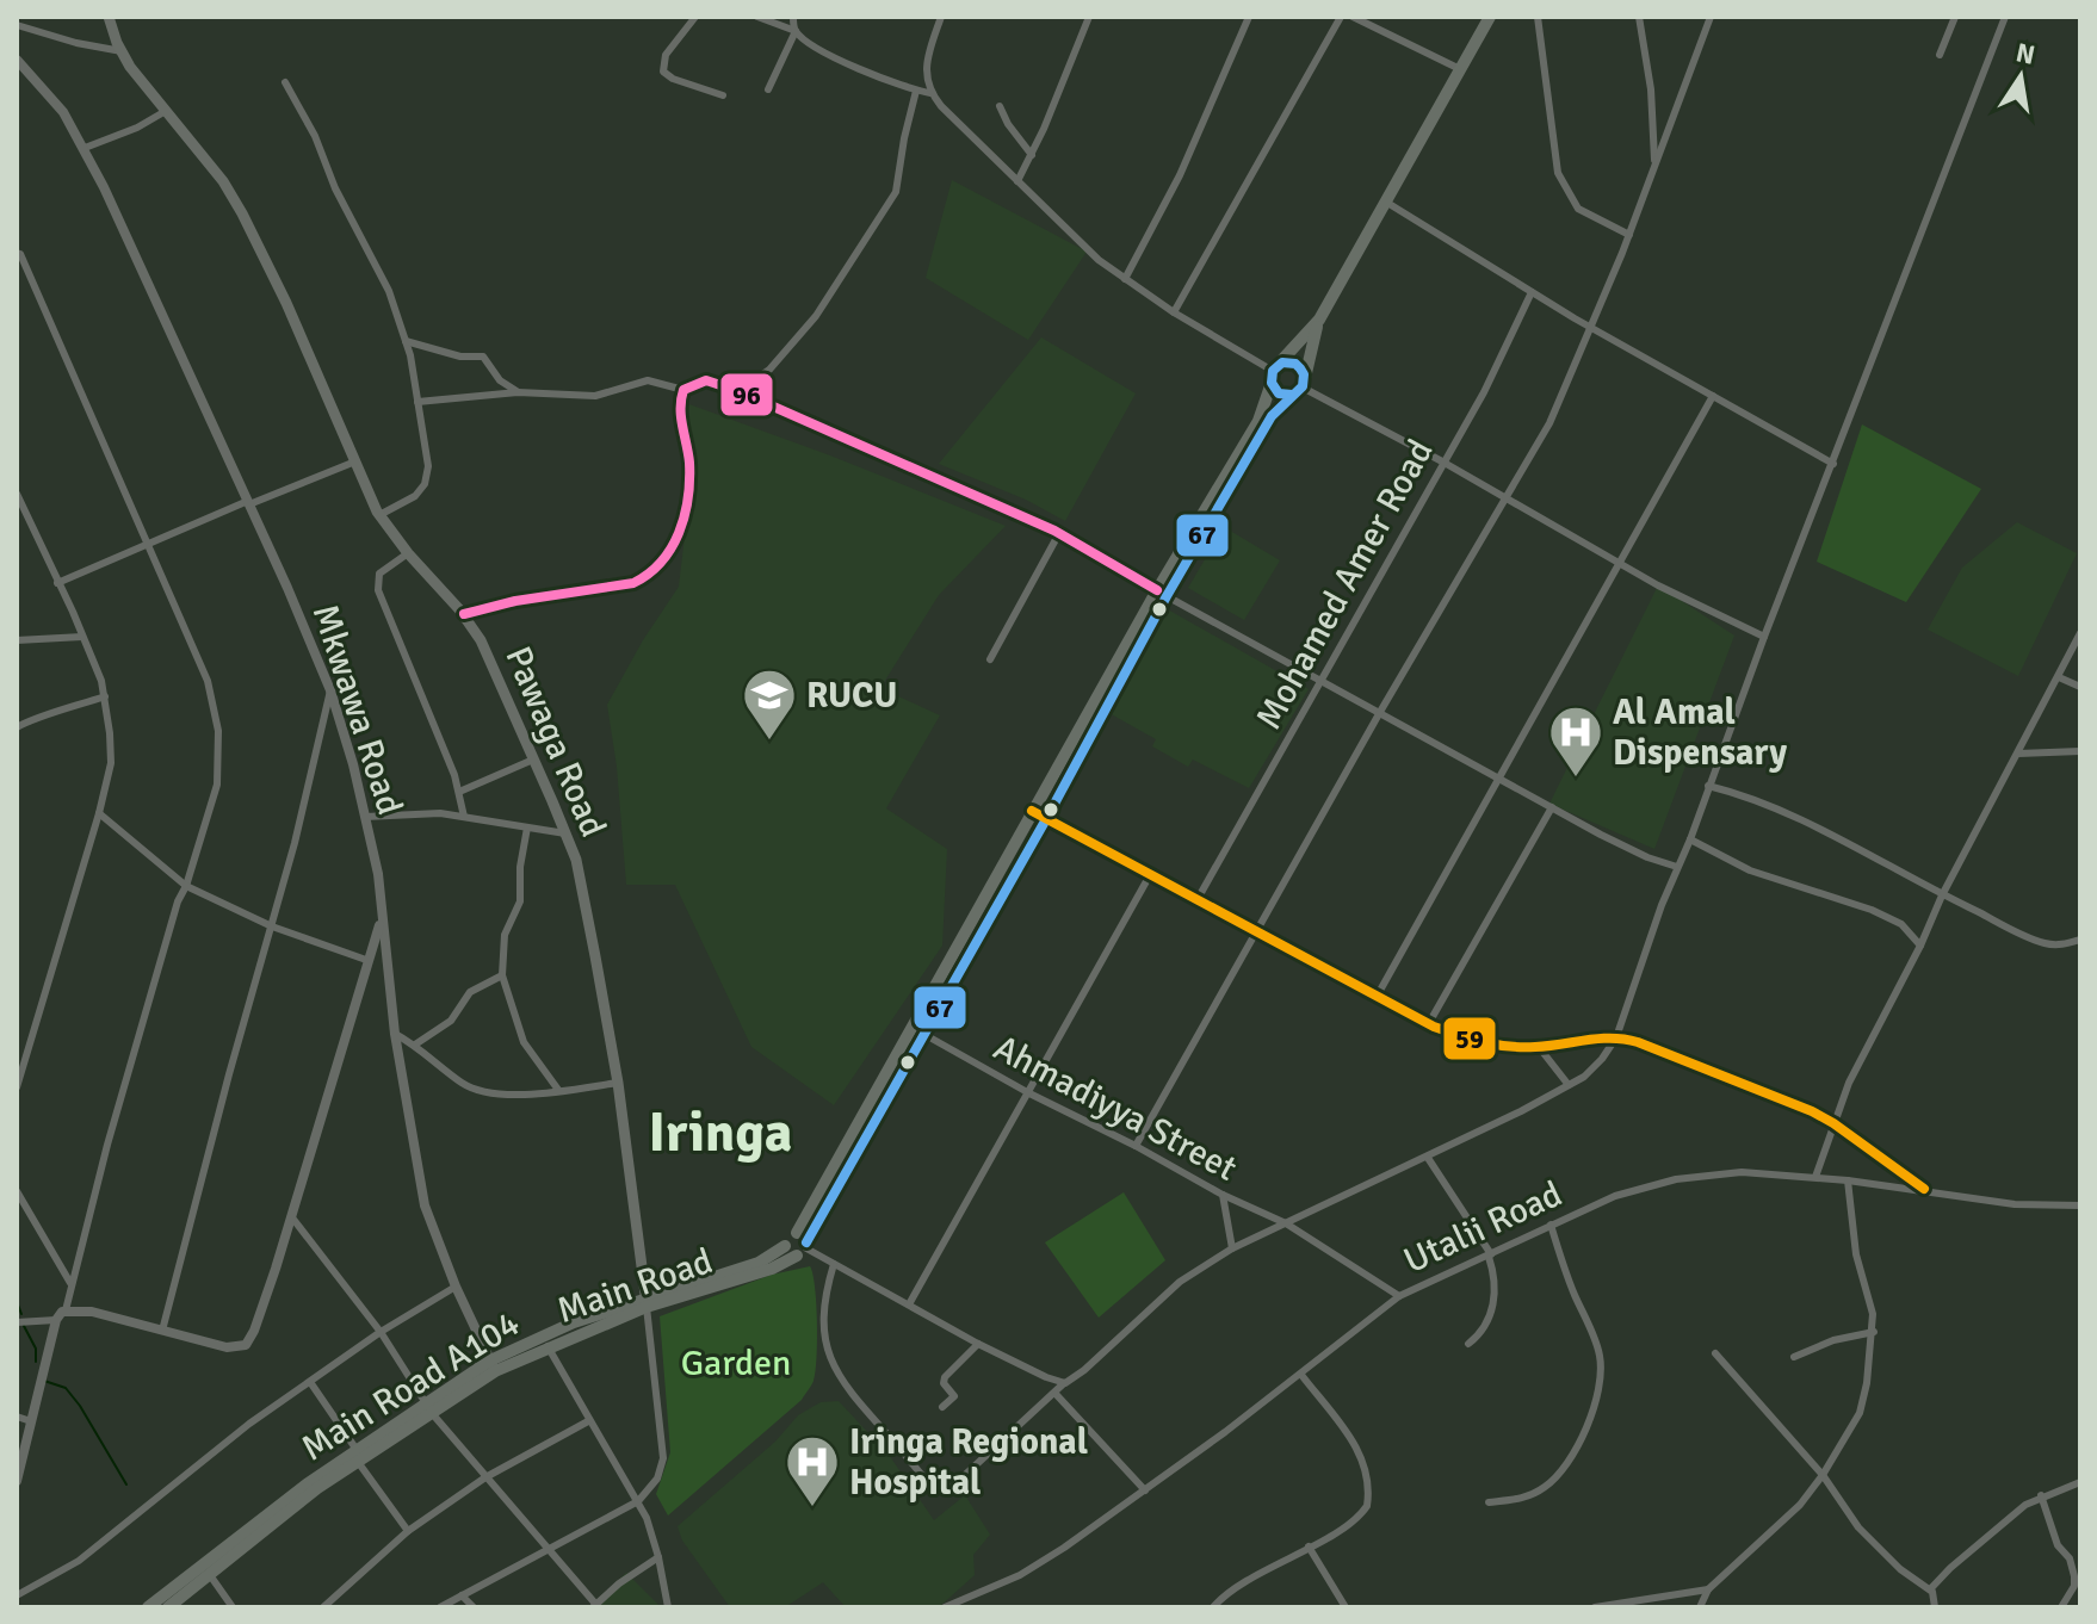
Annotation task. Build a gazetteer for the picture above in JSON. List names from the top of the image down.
{
  "streets": {
    "highway": ["Main Road", "Main Road A104"],
    "main road": ["Pawaga Road"],
    "street": [
      "Mohamed Amer Road",
      "Mkwawa Road",
      "Ahmadiyya Street",
      "Utalii Road"
    ]
  },
  "crossings": [
    ["Mkwawa Road", "Main Road"],
    ["Mkwawa Road", "Main Road A104"],
    ["Pawaga Road", "Main Road"],
    ["Pawaga Road", "Main Road A104"],
    ["Ahmadiyya Street", "Utalii Road"],
    ["Main Road", "Main Road A104"]
  ],
  "districts": ["Iringa"],
  "parks": ["Garden"],
  "places": {
    "school or university": ["RUCU"],
    "hospital": ["Al Amal Dispensary", "Iringa Regional Hospital"]
  },
  "lines": ["transit line 67", "transit line 96", "transit line 59"],
  "north": "top"
}
